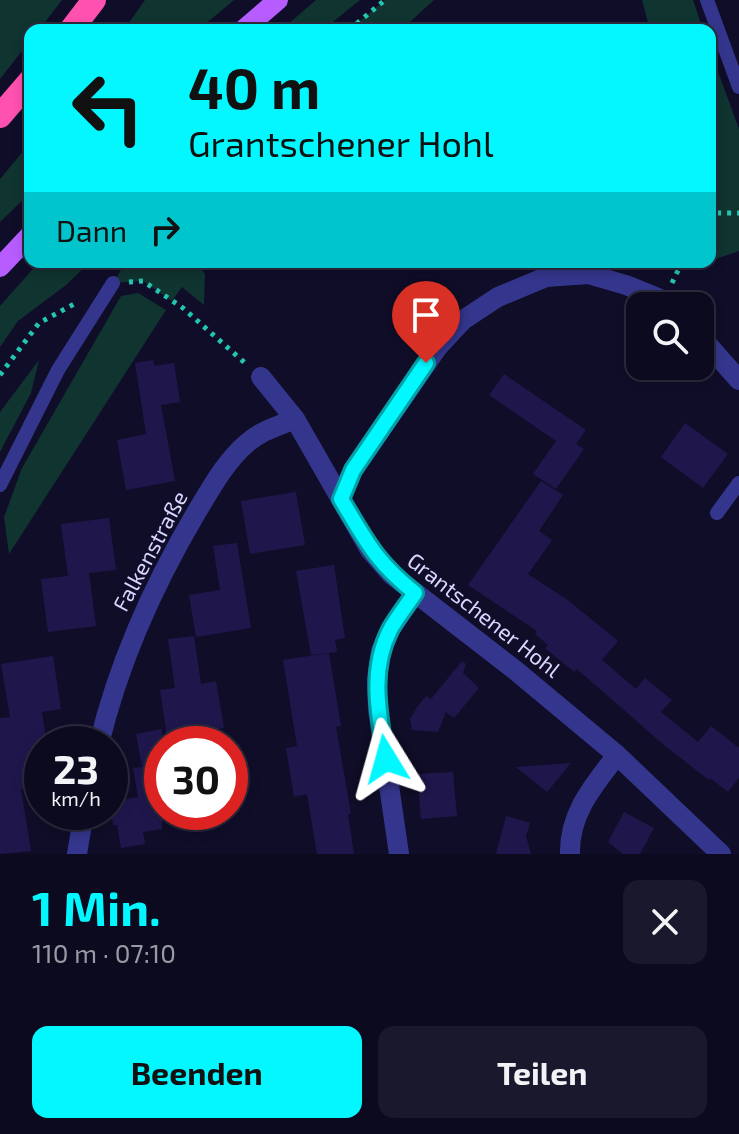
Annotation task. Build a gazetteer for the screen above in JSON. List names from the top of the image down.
{
  "streets": {
    "street": ["Falkenstraße", "Grantschener Hohl"]
  },
  "crossings": [
    ["Falkenstraße", "Grantschener Hohl"]
  ],
  "page": {
    "turn": ["40 m", "Grantschener Hohl"],
    "then": "Dann",
    "speed": "23 km/h",
    "limit": "30",
    "heading": ["1 Min.", "110 m · 07:10"],
    "buttons": ["Beenden", "Teilen"]
  }
}
